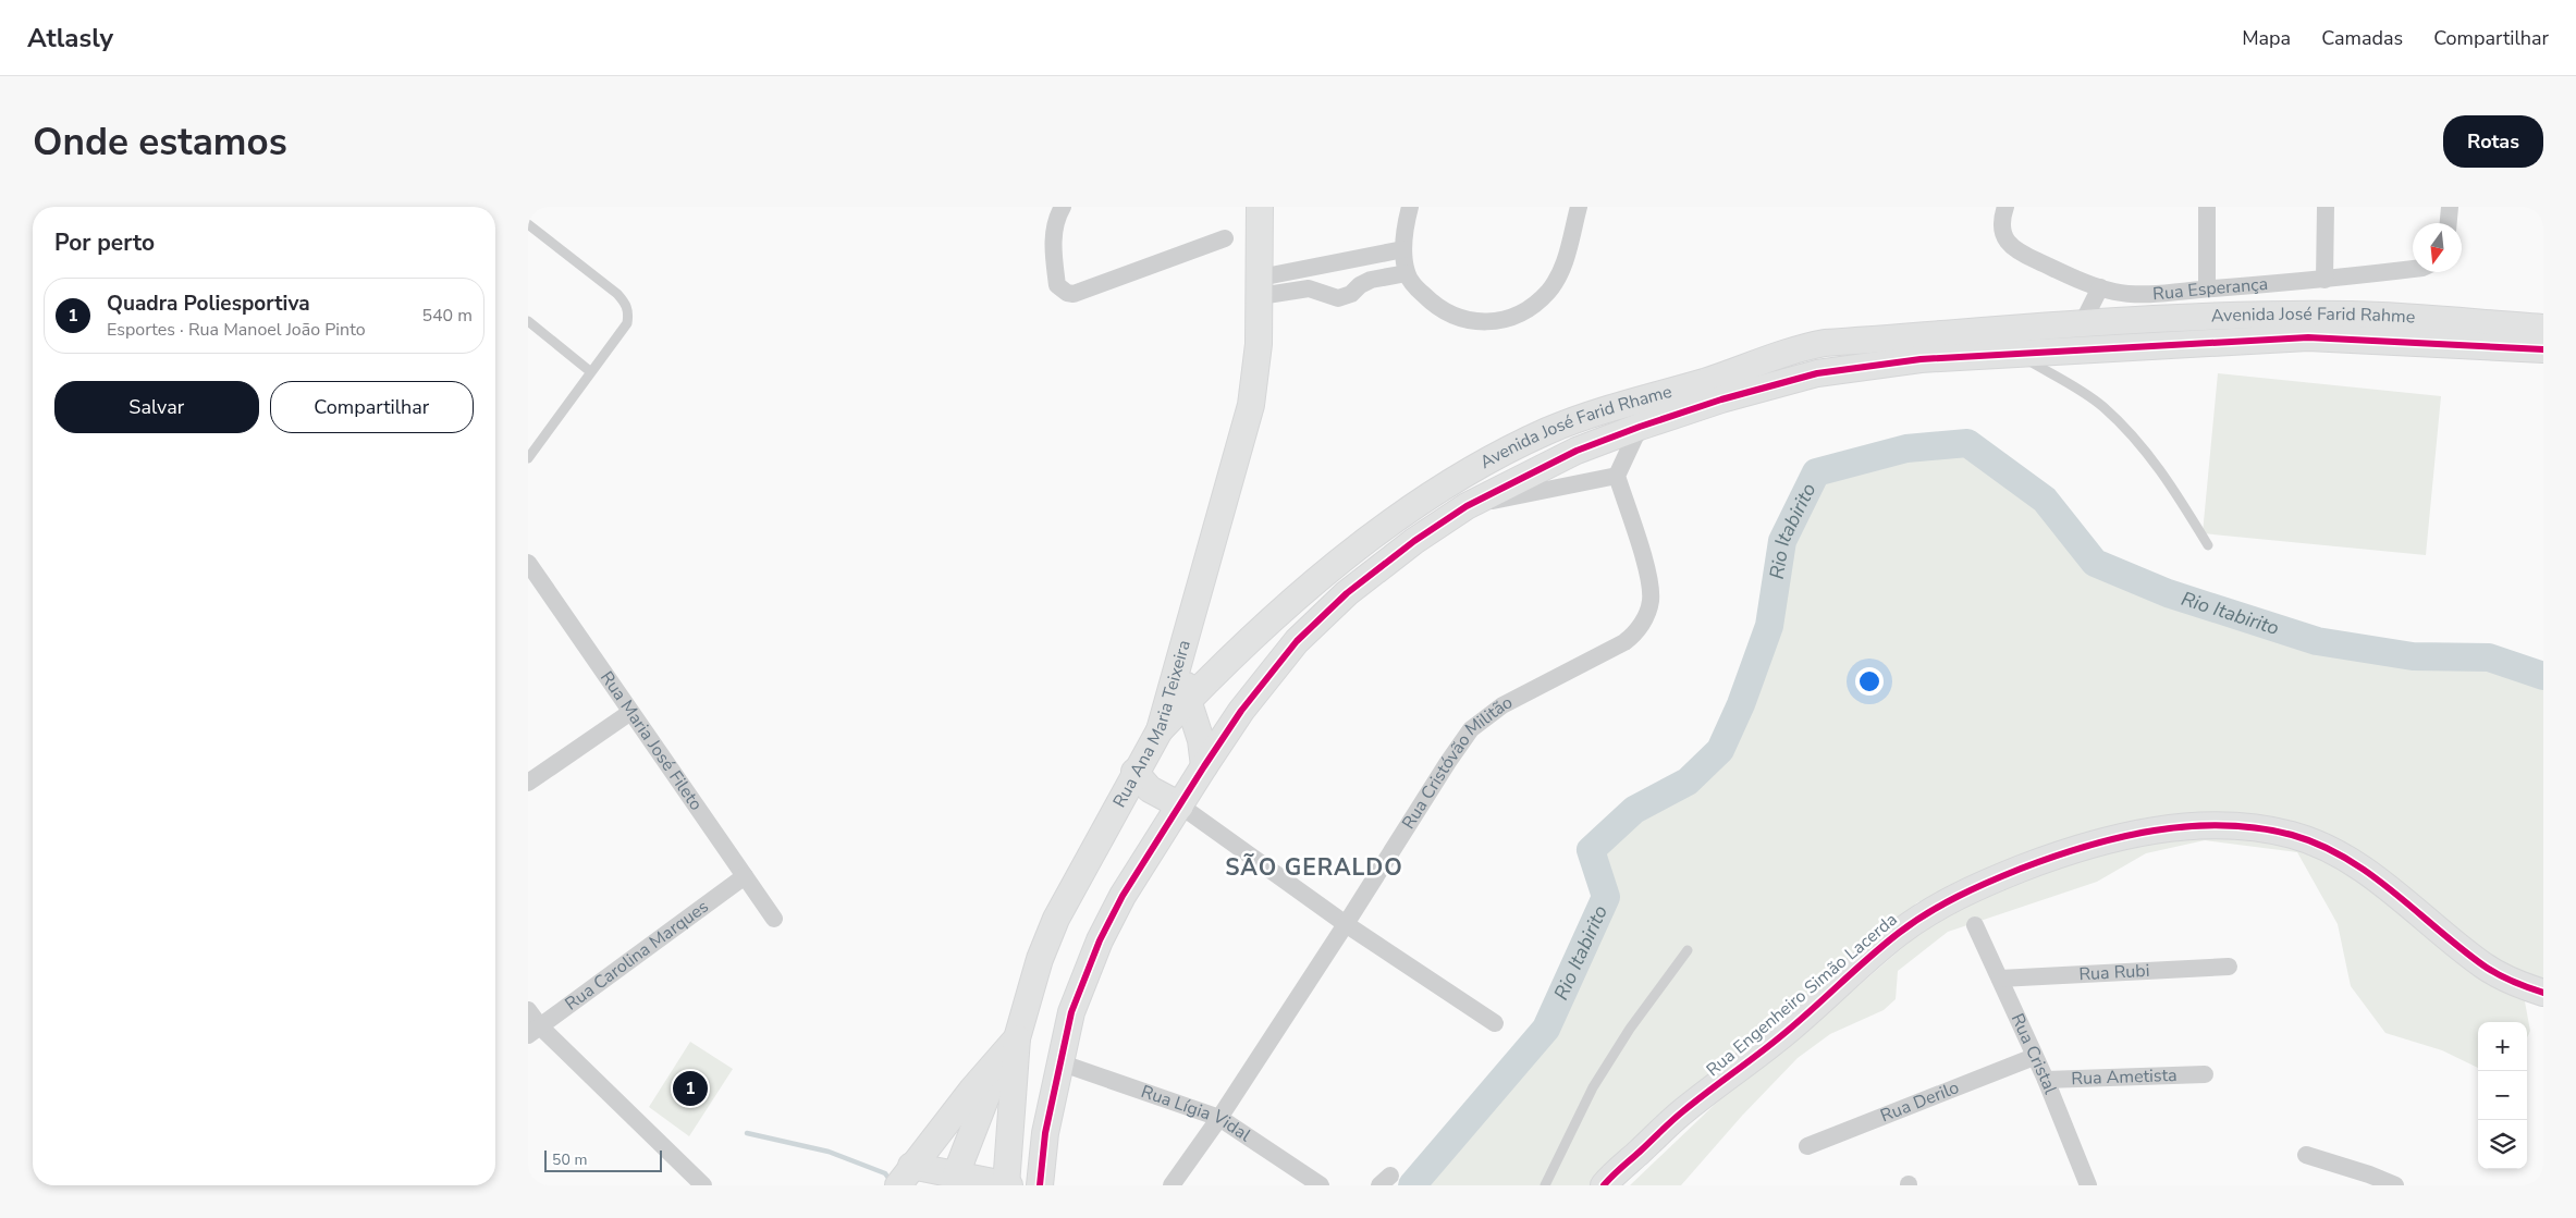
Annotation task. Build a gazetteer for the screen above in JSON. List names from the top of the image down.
{
  "streets": {
    "street": [
      "Rua Esperança",
      "Avenida José Farid Rahme",
      "Avenida José Farid Rhame",
      "Rua Ana Maria Teixeira",
      "Rua Maria José Fileto",
      "Rua Cristóvão Militão",
      "Rua Carolina Marques",
      "Rua Rubi",
      "Rua Engenheiro Simão Lacerda",
      "Rua Cristal",
      "Rua Ametista",
      "Rua Derilo",
      "Rua Lígia Vidal"
    ]
  },
  "crossings": [
    ["Avenida José Farid Rahme", "Avenida José Farid Rhame"],
    ["Avenida José Farid Rhame", "Rua Ana Maria Teixeira"],
    ["Rua Maria José Fileto", "Rua Carolina Marques"],
    ["Rua Cristóvão Militão", "Rua Lígia Vidal"],
    ["Rua Rubi", "Rua Cristal"],
    ["Rua Cristal", "Rua Ametista"],
    ["Rua Cristal", "Rua Derilo"]
  ],
  "districts": ["SÃO GERALDO"],
  "water": ["Rio Itabirito"],
  "scale_bar": "50 m",
  "north": "bottom",
  "page": {
    "header": "Atlasly",
    "nav": ["Mapa", "Camadas", "Compartilhar"],
    "buttons": [
      "Rotas",
      ["Salvar", "Compartilhar"]
    ],
    "title": "Onde estamos",
    "heading": "Por perto",
    "list": [
      {
        "mark": "1",
        "name": "Quadra Poliesportiva",
        "note": "Esportes · Rua Manoel João Pinto",
        "value": "540 m"
      }
    ],
    "map_buttons": ["+", "−"],
    "pins": "1",
    "scale": "50 m"
  }
}
